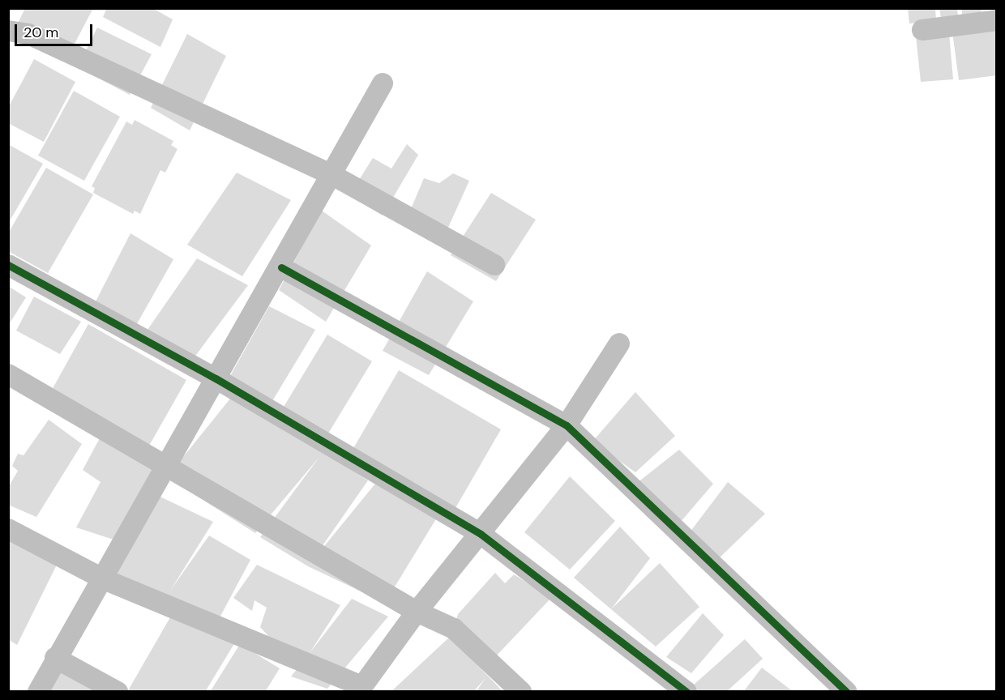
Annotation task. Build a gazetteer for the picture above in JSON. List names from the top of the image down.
{
  "scale_bar": "20 m"
}
